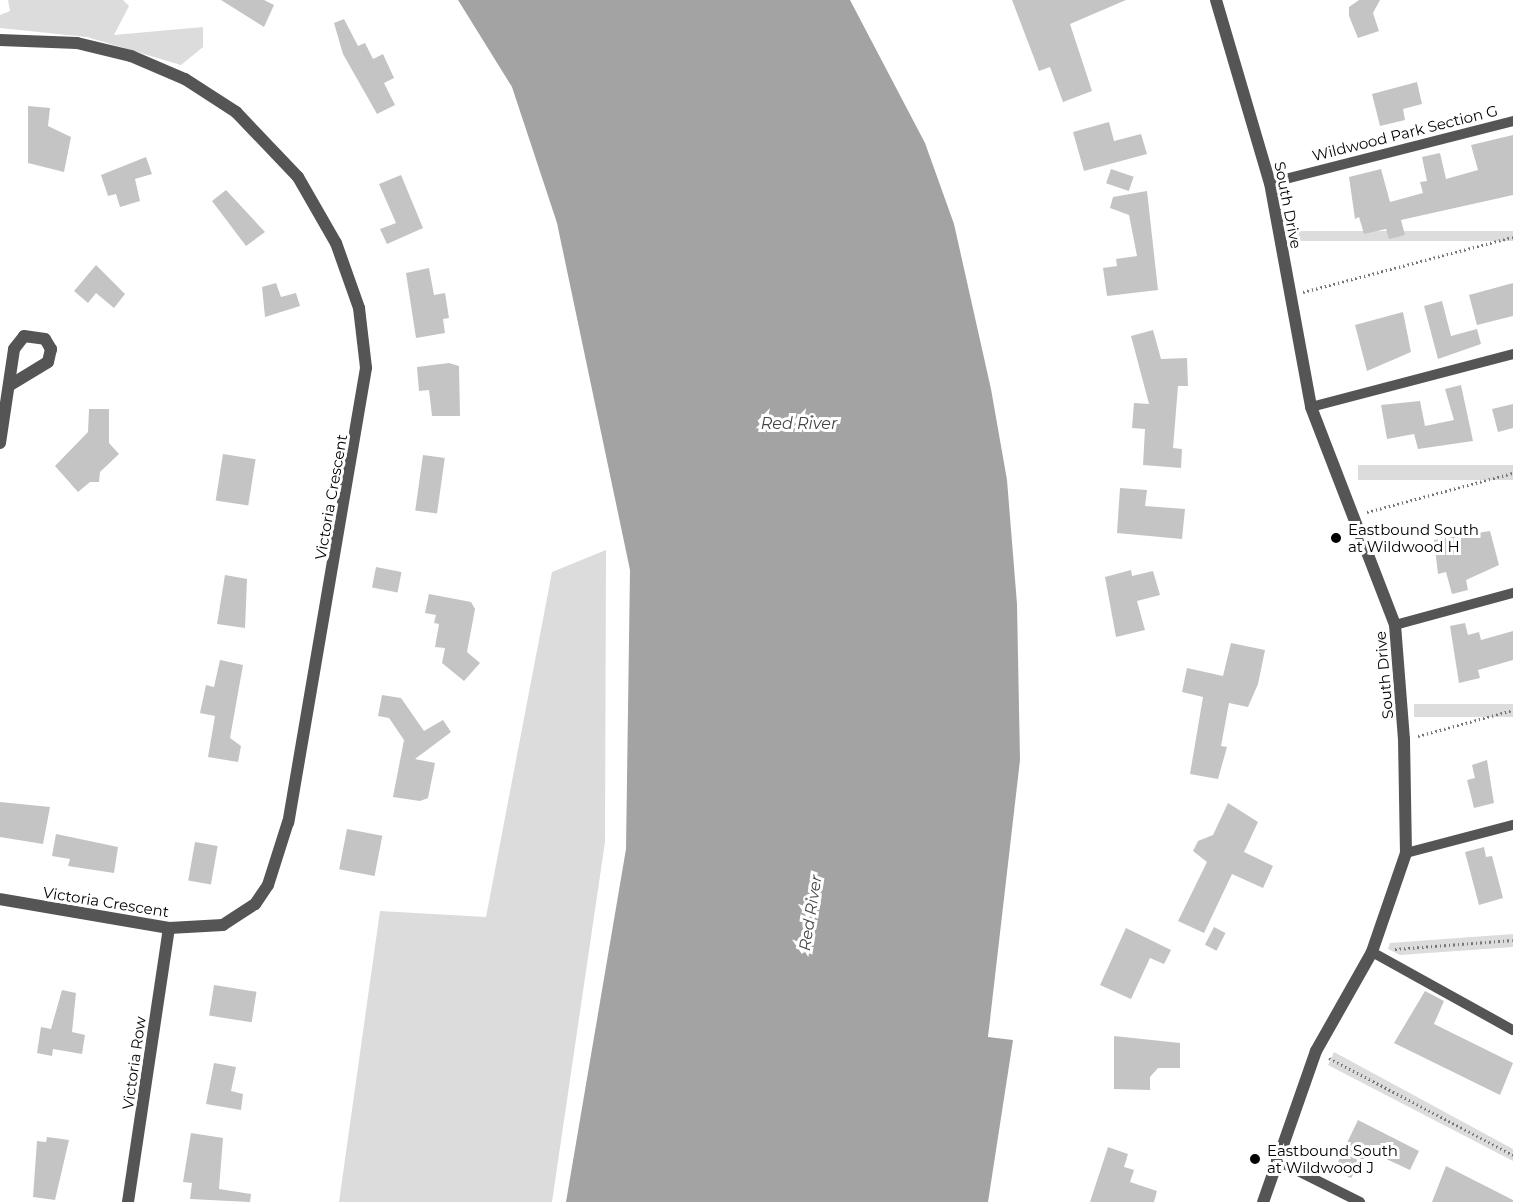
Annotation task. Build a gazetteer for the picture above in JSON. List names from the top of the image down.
{
  "streets": {
    "street": ["South Drive", "Victoria Crescent", "Victoria Row"],
    "lane": ["Wildwood Park Section G"]
  },
  "crossings": [
    ["Wildwood Park Section G", "South Drive"],
    ["Victoria Crescent", "Victoria Row"]
  ],
  "water": ["Red River"],
  "places": ["Eastbound South at Wildwood H", "Eastbound South at Wildwood J"]
}
